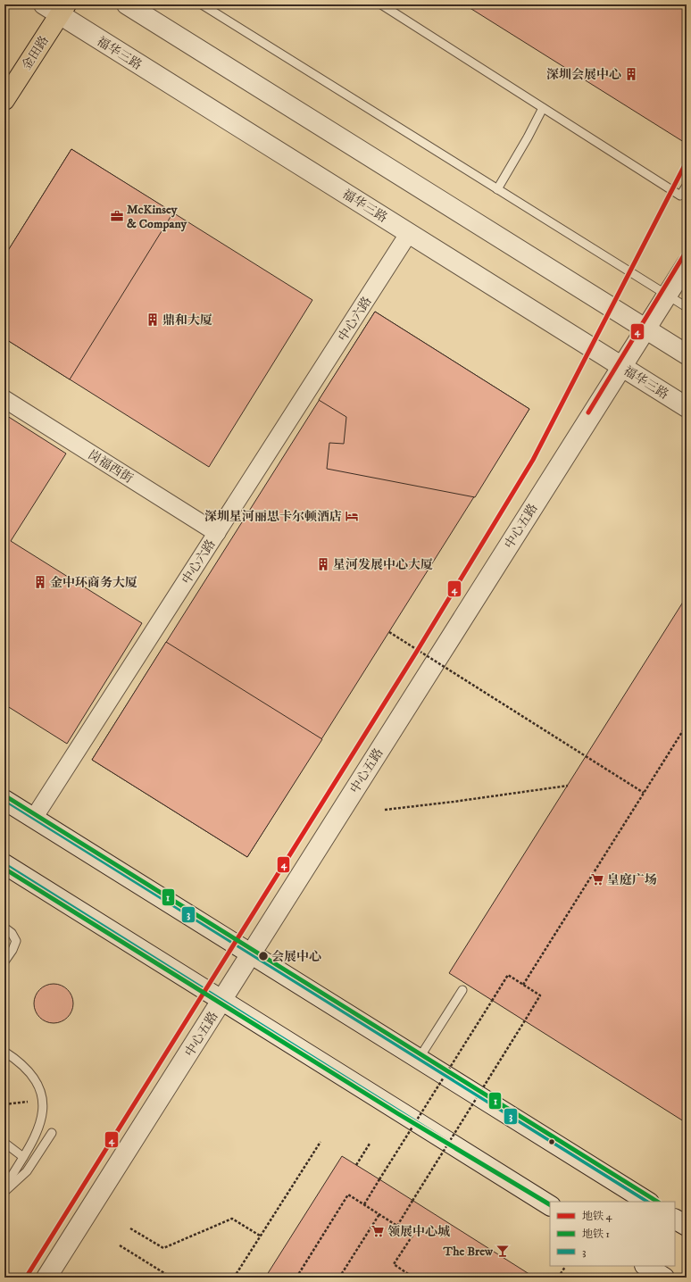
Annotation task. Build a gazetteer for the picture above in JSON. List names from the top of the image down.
{
  "streets": {
    "main road": ["金田路"],
    "street": [
      "福华三路",
      "中心六路",
      "岗福西街",
      "中心五路"
    ]
  },
  "crossings": [
    ["金田路", "福华三路"],
    ["福华三路", "中心六路"],
    ["福华三路", "中心五路"],
    ["中心六路", "岗福西街"]
  ],
  "places": {
    "building": [
      "深圳会展中心",
      "鼎和大厦",
      "星河发展中心大厦",
      "金中环商务大厦"
    ],
    "office": ["McKinsey & Company"],
    "hotel": ["深圳星河丽思卡尔顿酒店"],
    "supermarket": ["皇庭广场", "领展中心城"],
    "other": ["会展中心"],
    "bar": ["The Brew"]
  },
  "lines": ["metro line 4", "metro line 1", "transit line 3"],
  "legend": ["地铁 4", "地铁 1", "3"]
}
